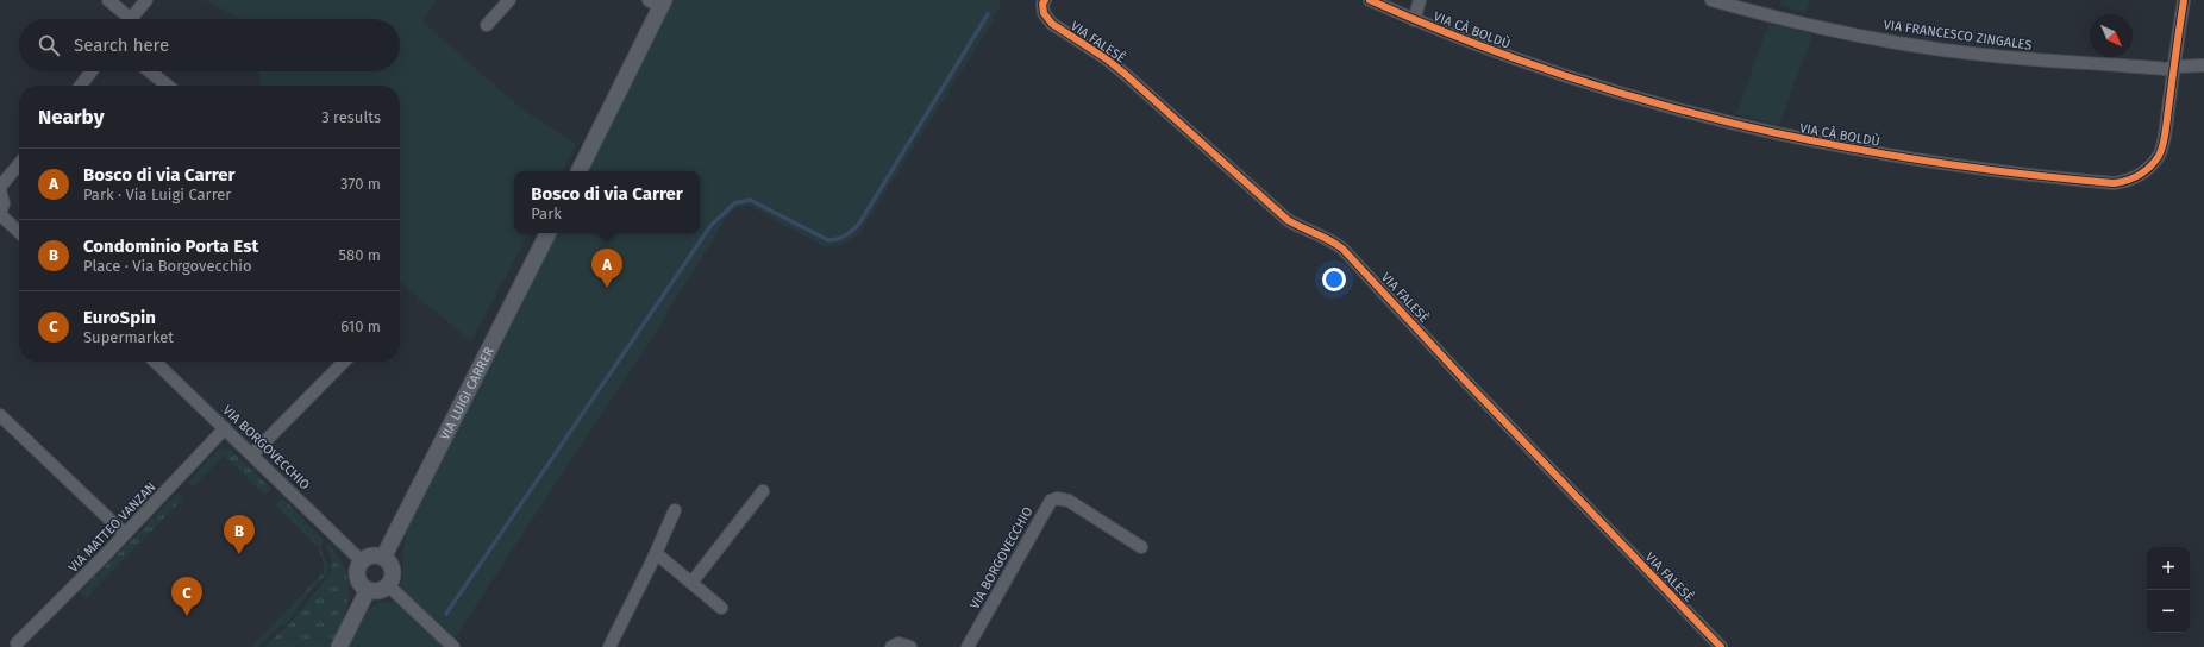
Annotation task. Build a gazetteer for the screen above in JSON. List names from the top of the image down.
{
  "streets": {
    "street": [
      "VIA CÀ BOLDÙ",
      "VIA FRANCESCO ZINGALES",
      "VIA FALESÈ",
      "VIA LUIGI CARRER",
      "VIA BORGOVECCHIO",
      "VIA MATTEO VANZAN"
    ]
  },
  "crossings": [
    ["VIA CÀ BOLDÙ", "VIA FRANCESCO ZINGALES"],
    ["VIA LUIGI CARRER", "VIA BORGOVECCHIO"],
    ["VIA BORGOVECCHIO", "VIA MATTEO VANZAN"]
  ],
  "north": "bottom right",
  "page": {
    "search": "Search here",
    "heading": ["Nearby", "3 results"],
    "list": [
      {
        "mark": "A",
        "name": "Bosco di via Carrer",
        "note": "Park · Via Luigi Carrer",
        "value": "370 m"
      },
      {
        "mark": "B",
        "name": "Condominio Porta Est",
        "note": "Place · Via Borgovecchio",
        "value": "580 m"
      },
      {
        "mark": "C",
        "name": "EuroSpin",
        "note": "Supermarket",
        "value": "610 m"
      }
    ],
    "popup": ["Bosco di via Carrer", "Park"],
    "pins": ["A", "B", "C"],
    "map_buttons": ["+", "−"]
  }
}
